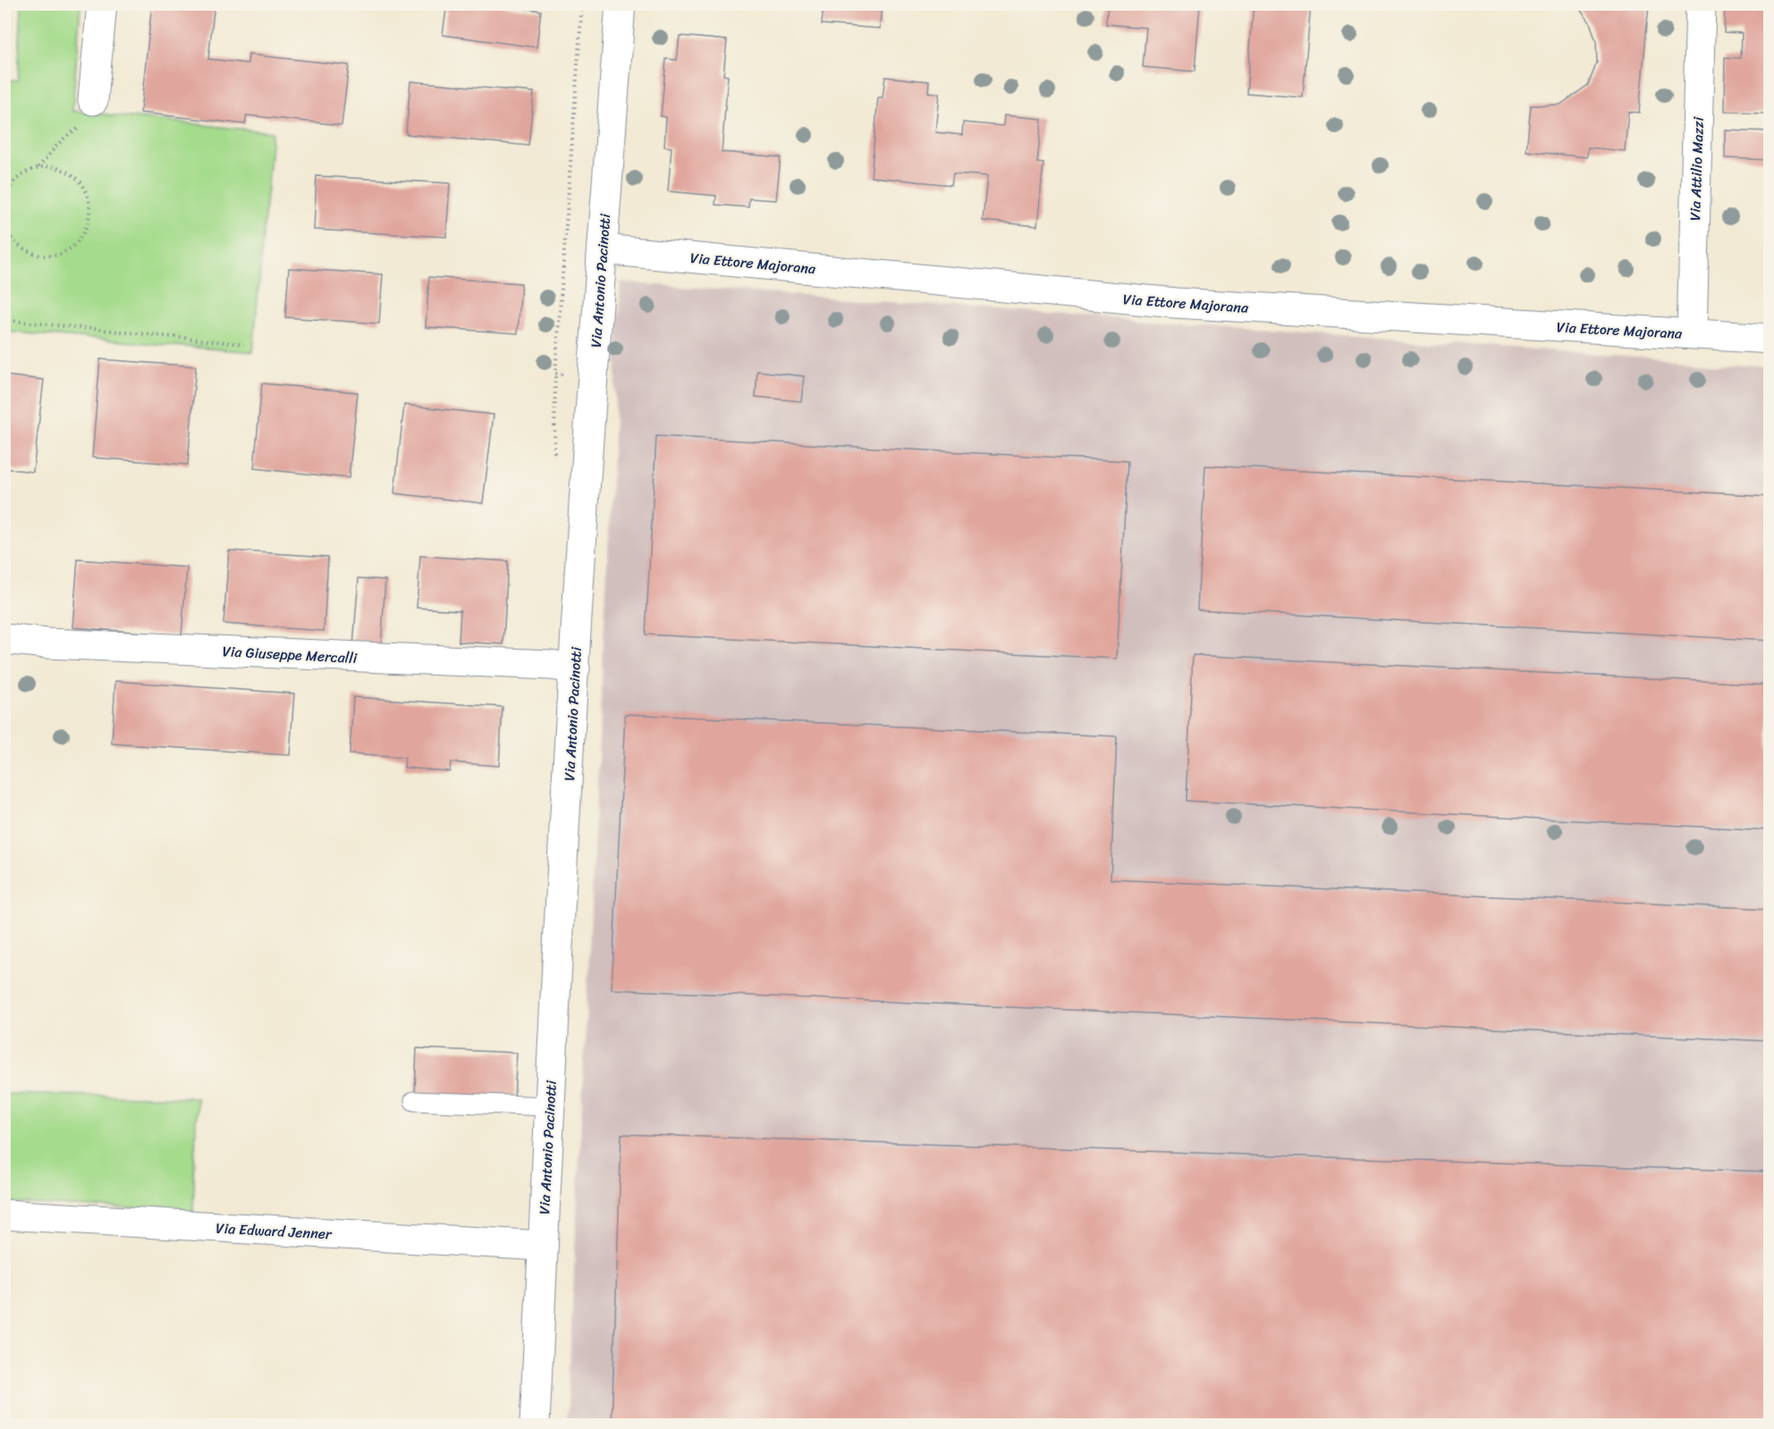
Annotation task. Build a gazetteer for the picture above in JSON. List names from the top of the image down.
{
  "streets": {
    "street": [
      "Via Attilio Mazzi",
      "Via Ettore Majorana",
      "Via Antonio Pacinotti",
      "Via Giuseppe Mercalli",
      "Via Edward Jenner"
    ]
  },
  "crossings": [
    ["Via Attilio Mazzi", "Via Ettore Majorana"],
    ["Via Ettore Majorana", "Via Antonio Pacinotti"],
    ["Via Antonio Pacinotti", "Via Giuseppe Mercalli"],
    ["Via Antonio Pacinotti", "Via Edward Jenner"]
  ]
}
